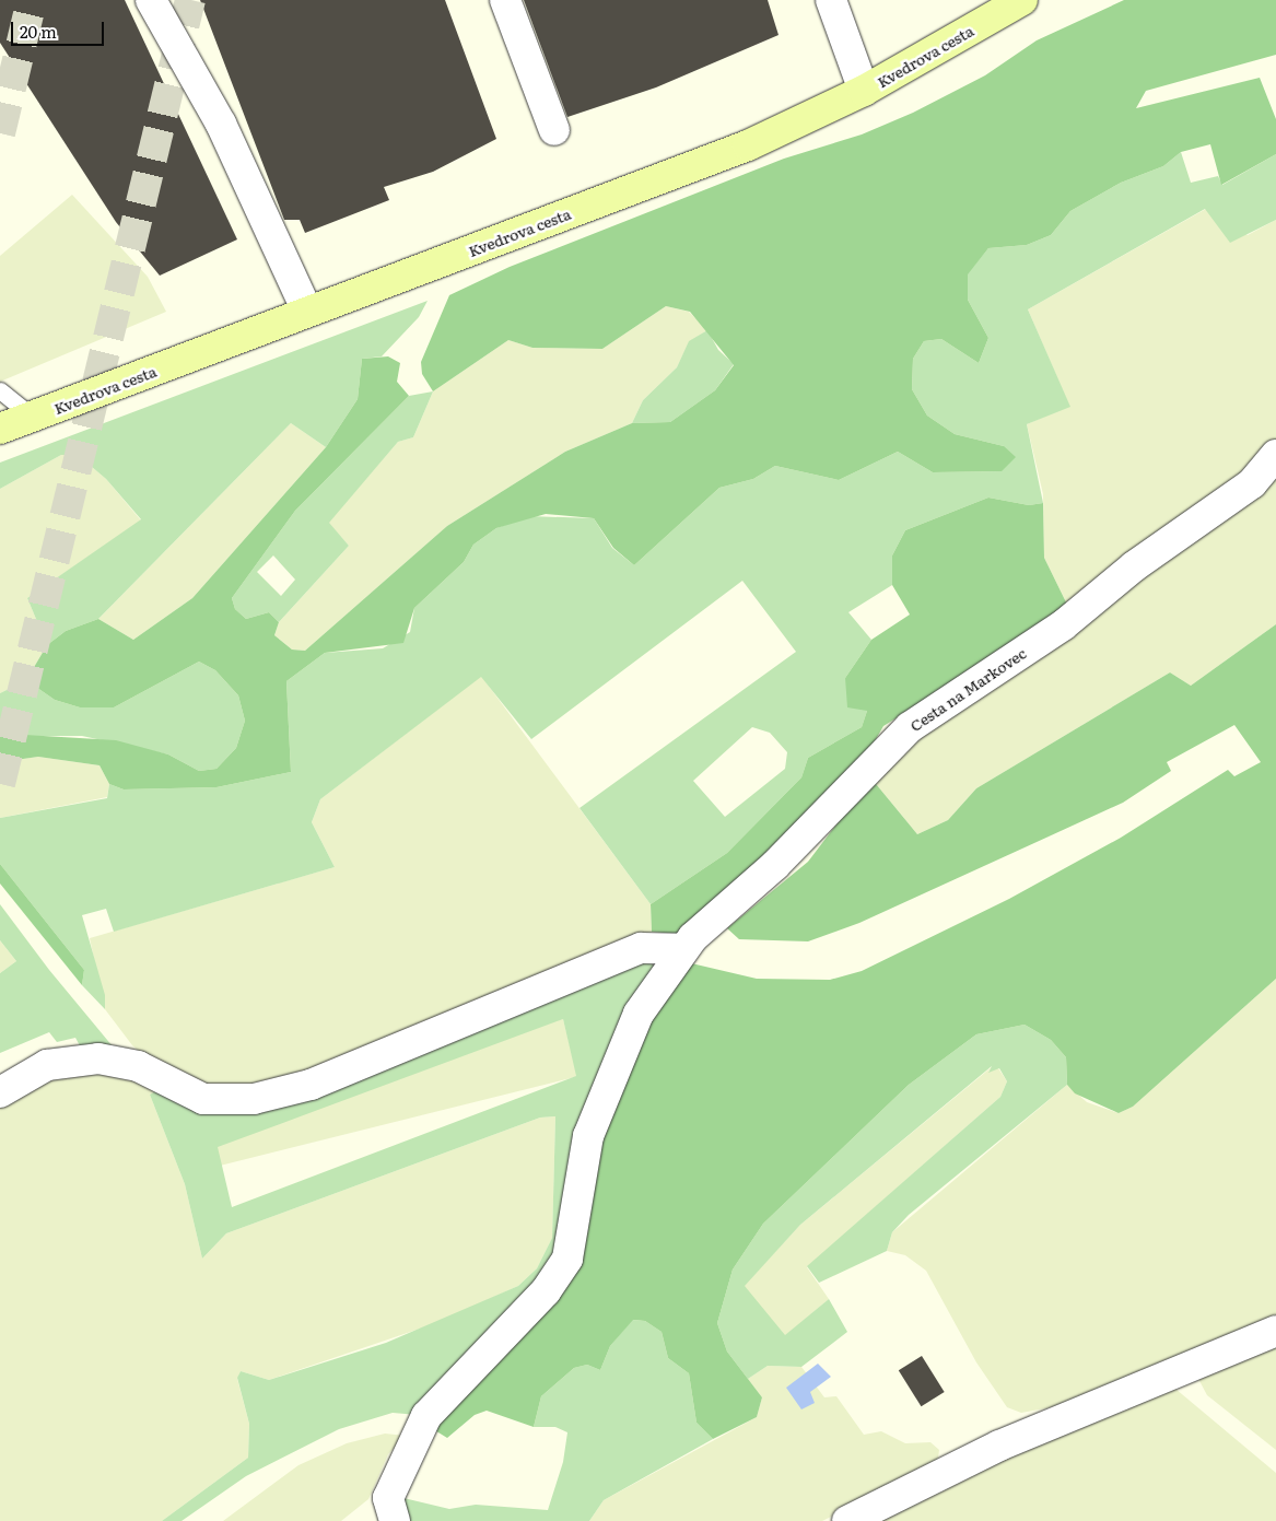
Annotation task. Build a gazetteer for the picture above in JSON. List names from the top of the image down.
{
  "streets": {
    "street": ["Kvedrova cesta", "Cesta na Markovec"]
  },
  "scale_bar": "20 m"
}
